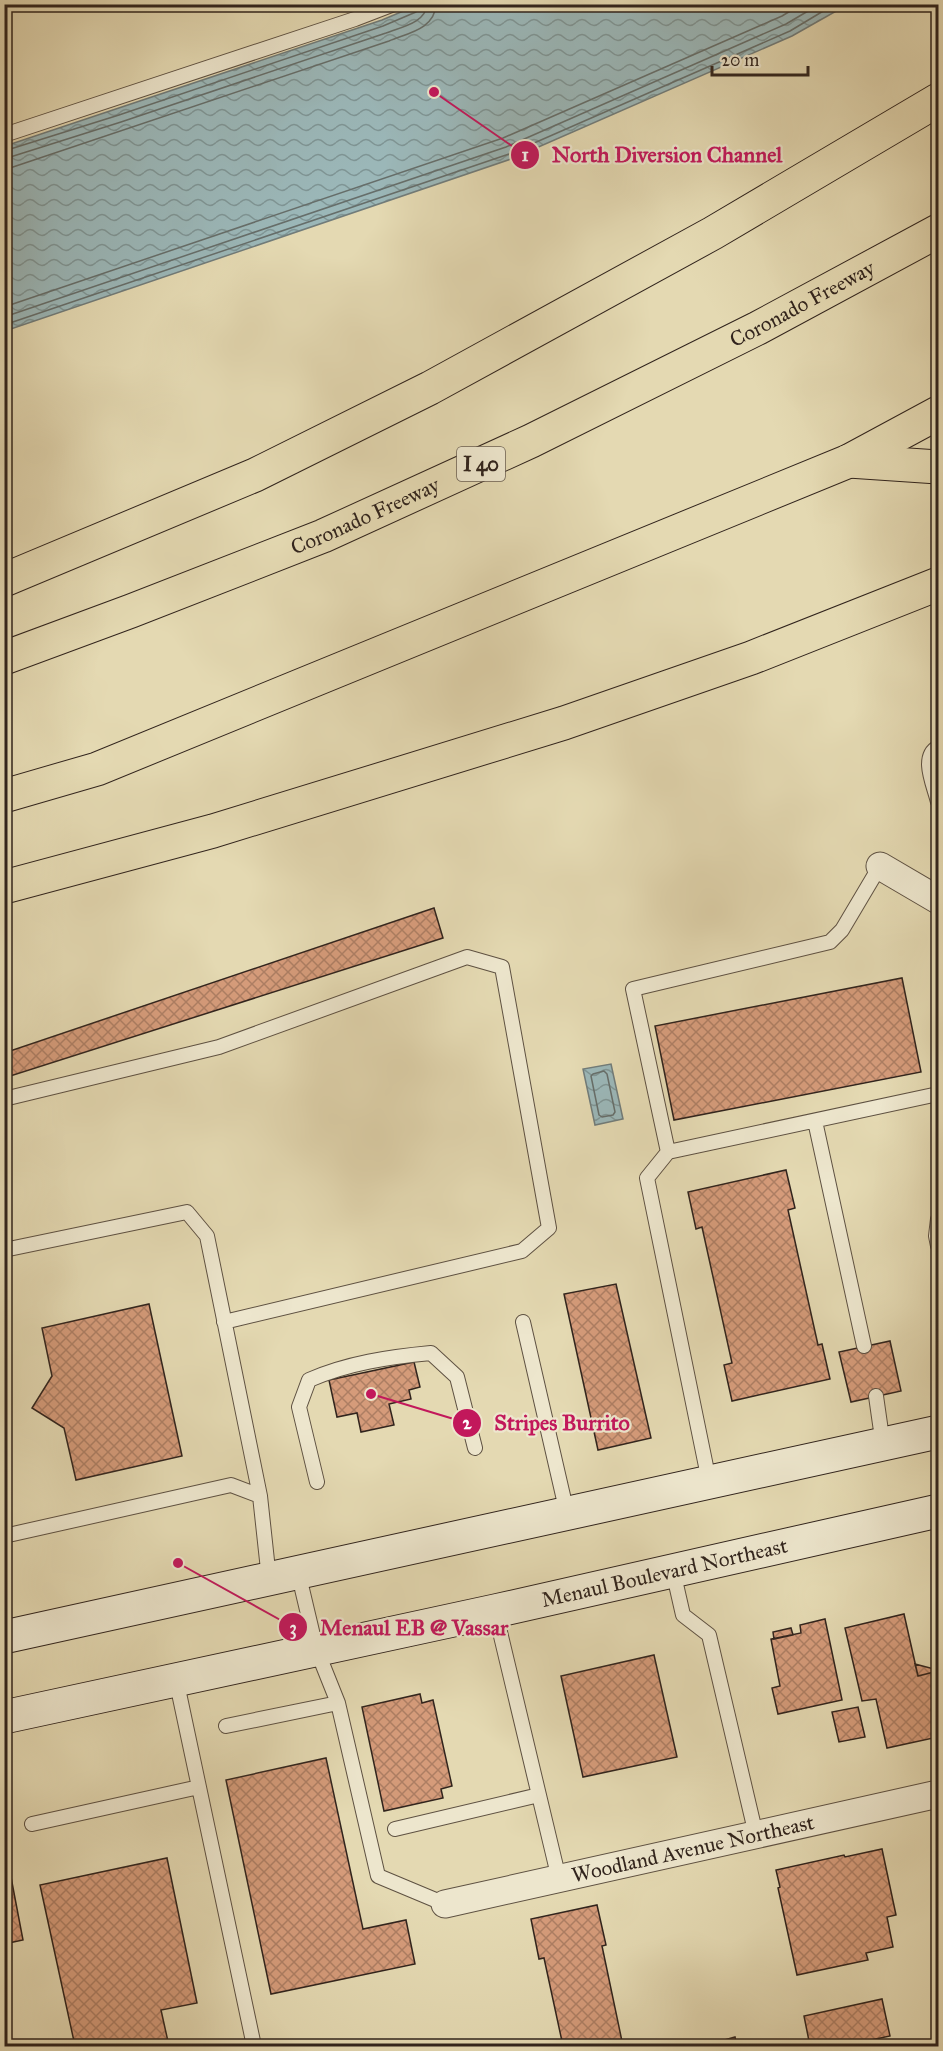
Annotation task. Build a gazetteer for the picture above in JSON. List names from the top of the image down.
{
  "streets": {
    "highway": ["Coronado Freeway", "I 40"],
    "main road": ["Menaul Boulevard Northeast"],
    "street": ["Woodland Avenue Northeast"]
  },
  "places": ["North Diversion Channel", "Stripes Burrito", "Menaul EB @ Vassar"],
  "scale_bar": "20 m"
}
